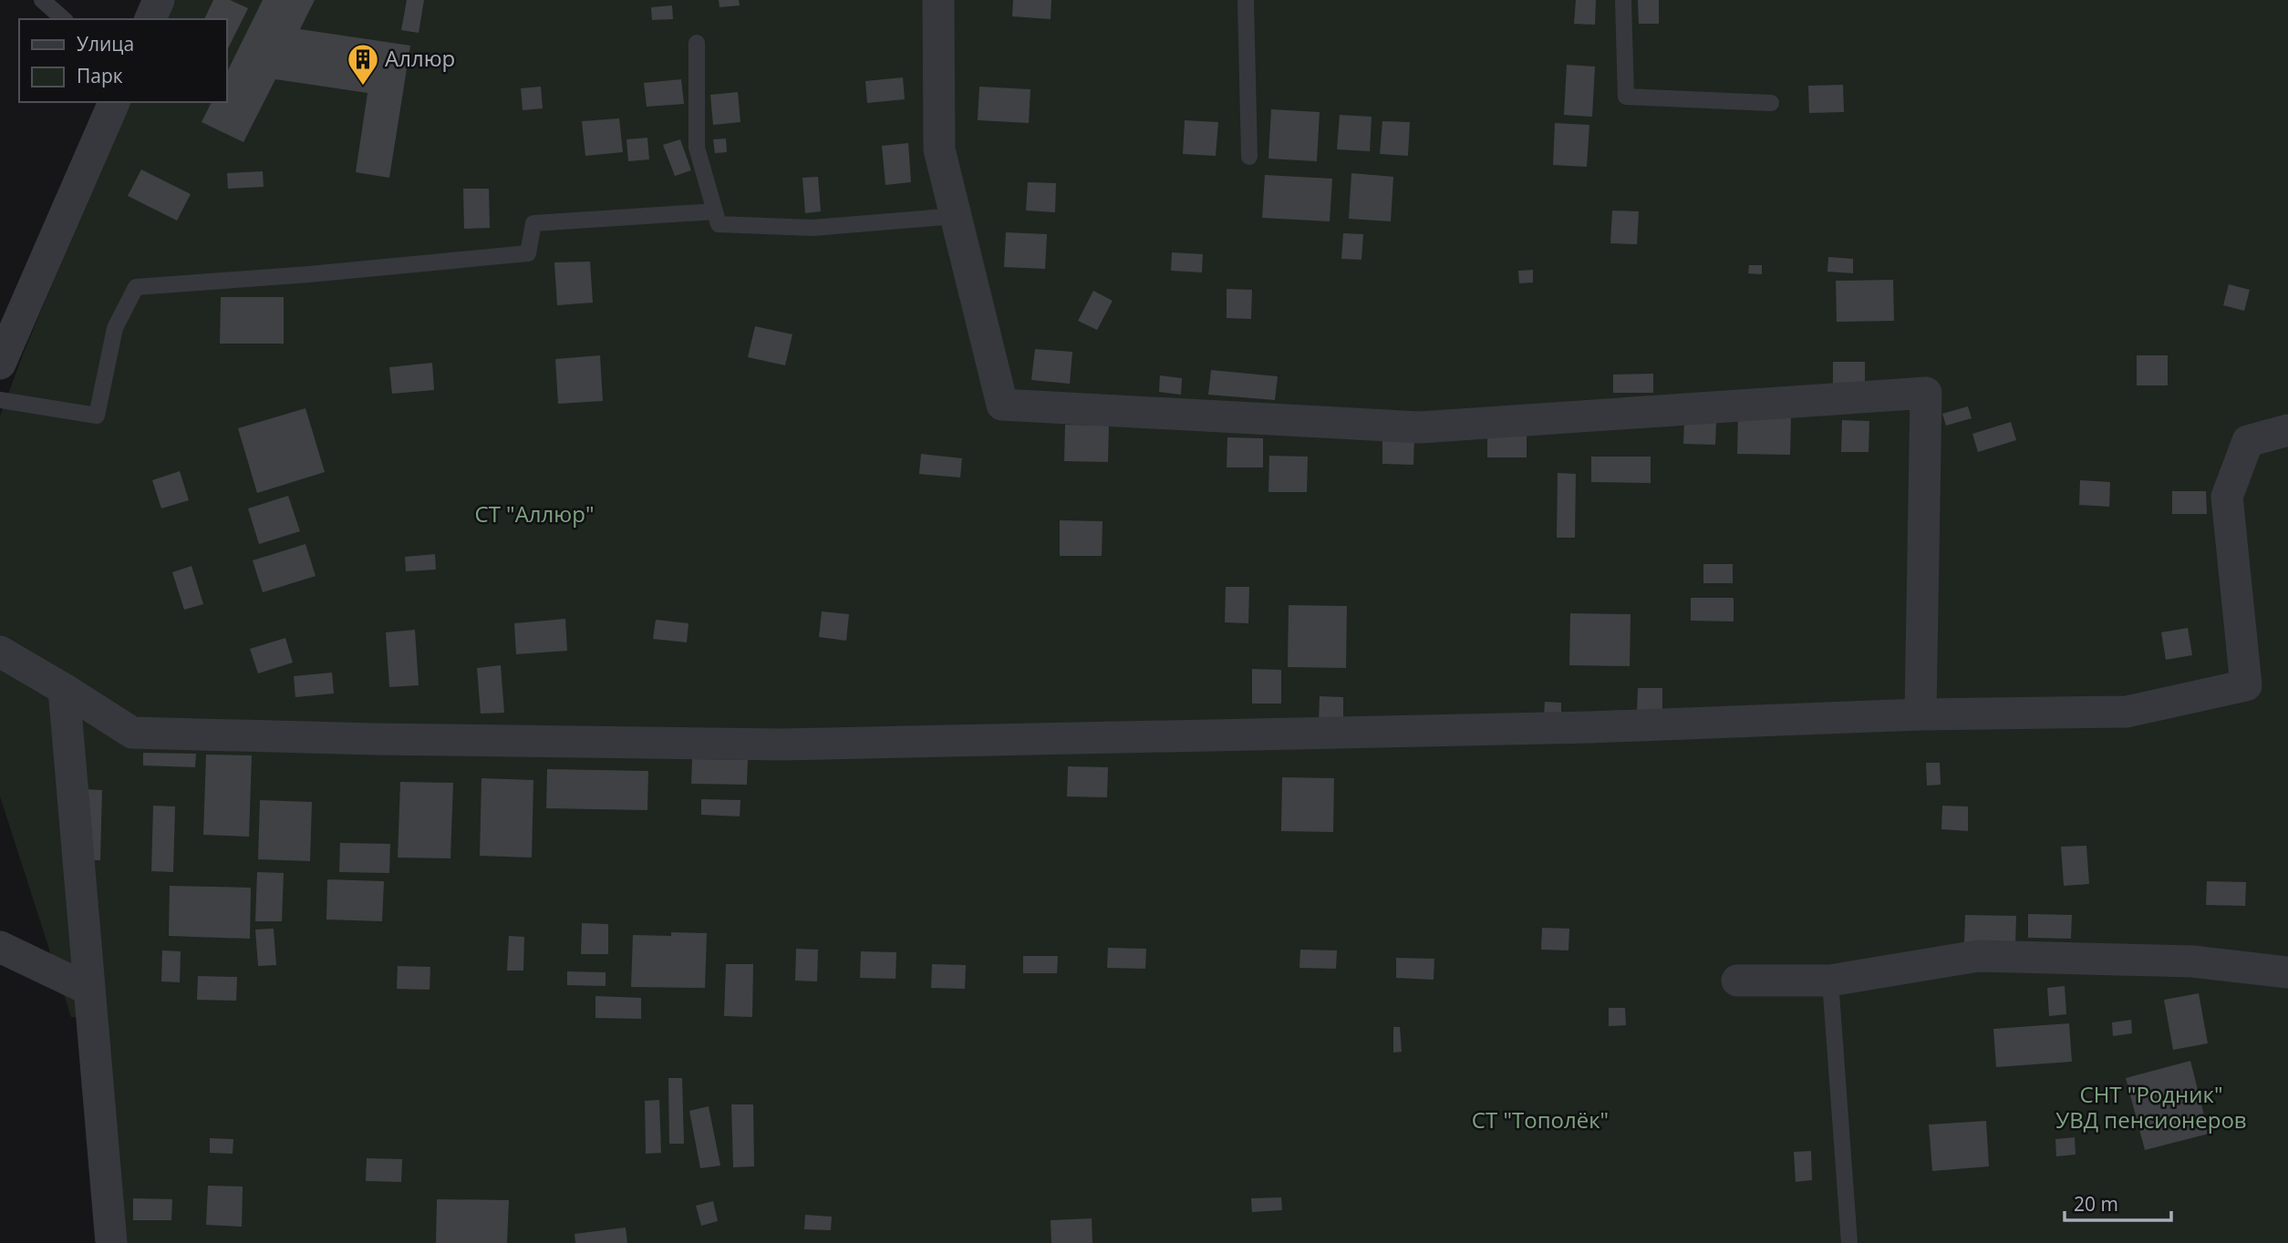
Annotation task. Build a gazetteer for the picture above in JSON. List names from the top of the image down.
{
  "parks": ["СТ \"Аллюр\"", "СНТ \"Родник\" УВД пенсионеров", "СТ \"Тополёк\""],
  "places": {
    "building": ["Аллюр"]
  },
  "legend": ["Улица", "Парк"],
  "scale_bar": "20 m"
}
